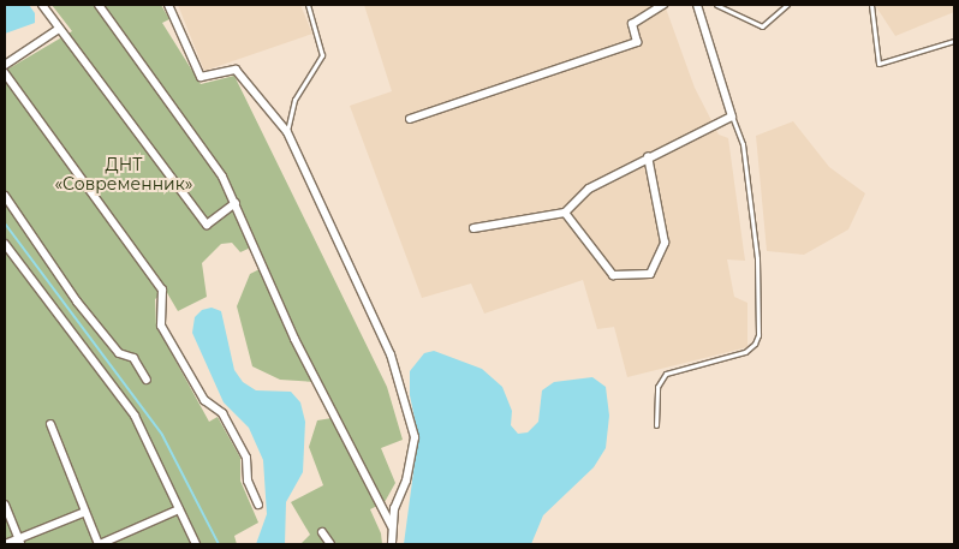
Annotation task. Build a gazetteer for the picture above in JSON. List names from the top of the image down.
{
  "parks": ["ДНТ «Современник»"]
}
